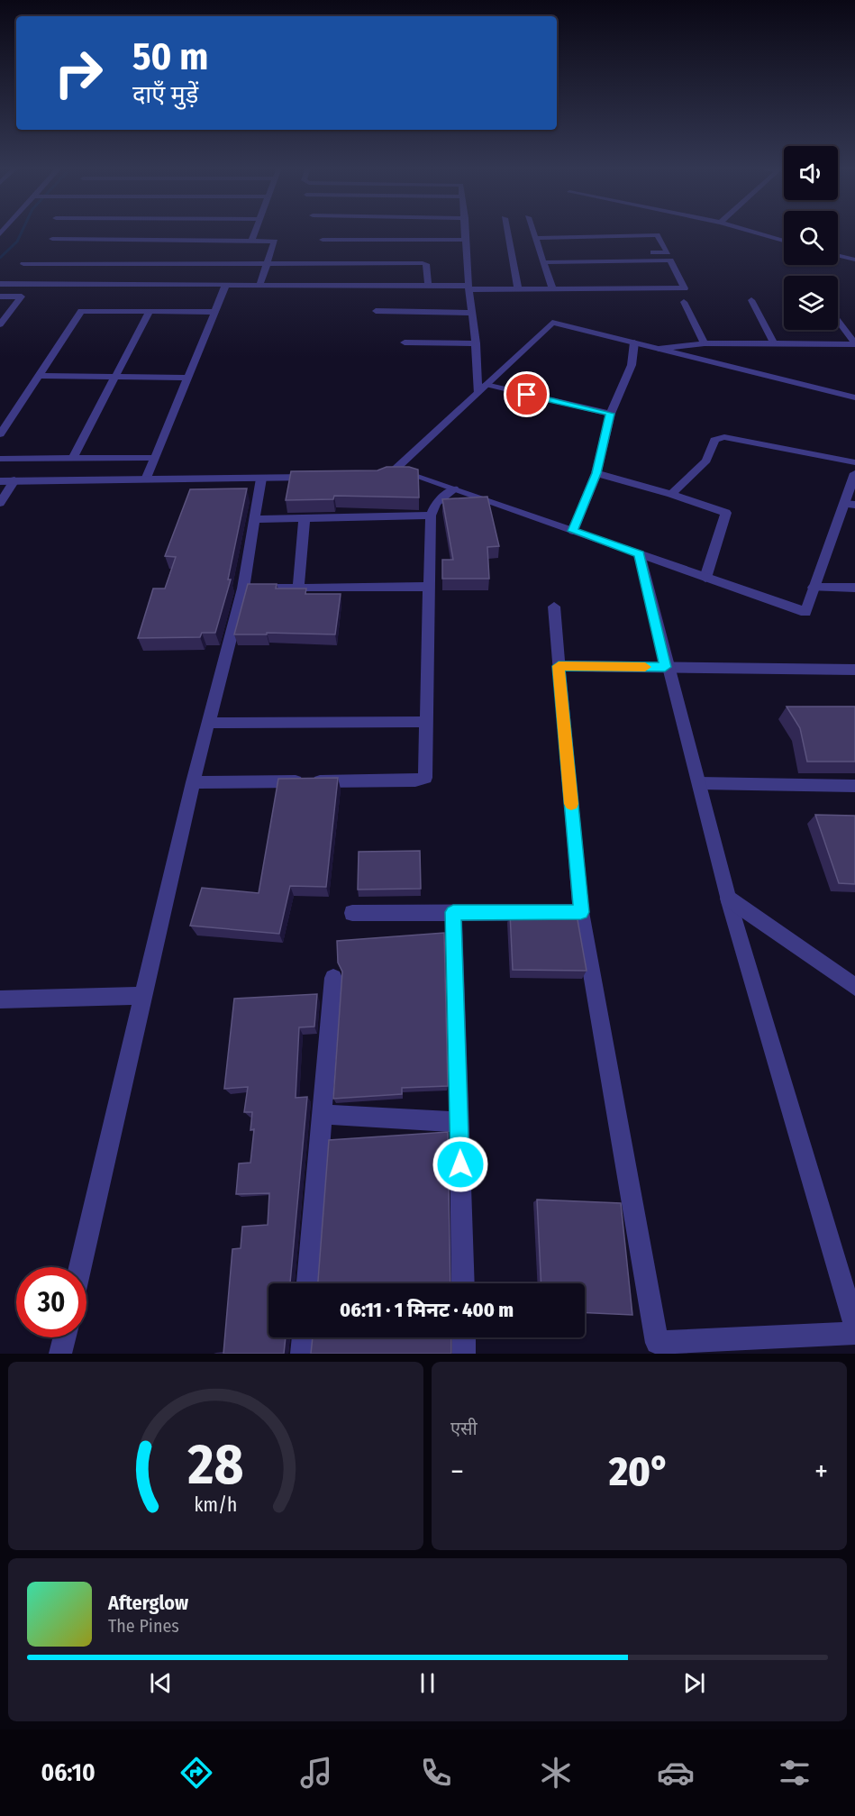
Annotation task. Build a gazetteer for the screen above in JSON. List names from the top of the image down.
{
  "page": {
    "turn": ["50 m", "दाएँ मुड़ें"],
    "limit": "30",
    "trip": "06:11 · 1 मिनट · 400 m",
    "tile": "एसी",
    "heat": ["−", "20°", "+"],
    "song": ["Afterglow", "The Pines"],
    "tabs": "06:10",
    "gauge": ["28", "km/h"]
  }
}
